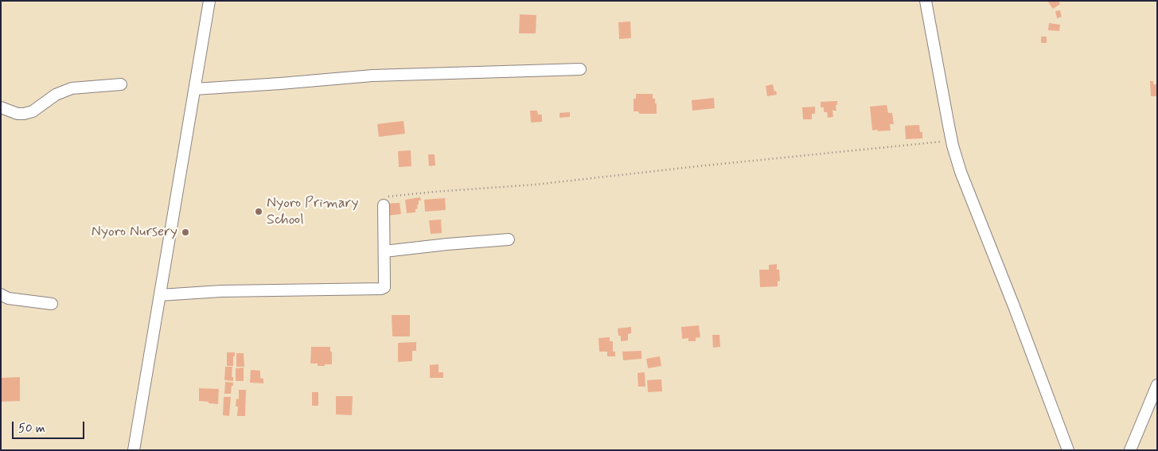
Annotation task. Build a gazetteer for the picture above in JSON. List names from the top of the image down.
{
  "places": ["Nyoro Primary School", "Nyoro Nursery"],
  "scale_bar": "50 m"
}
